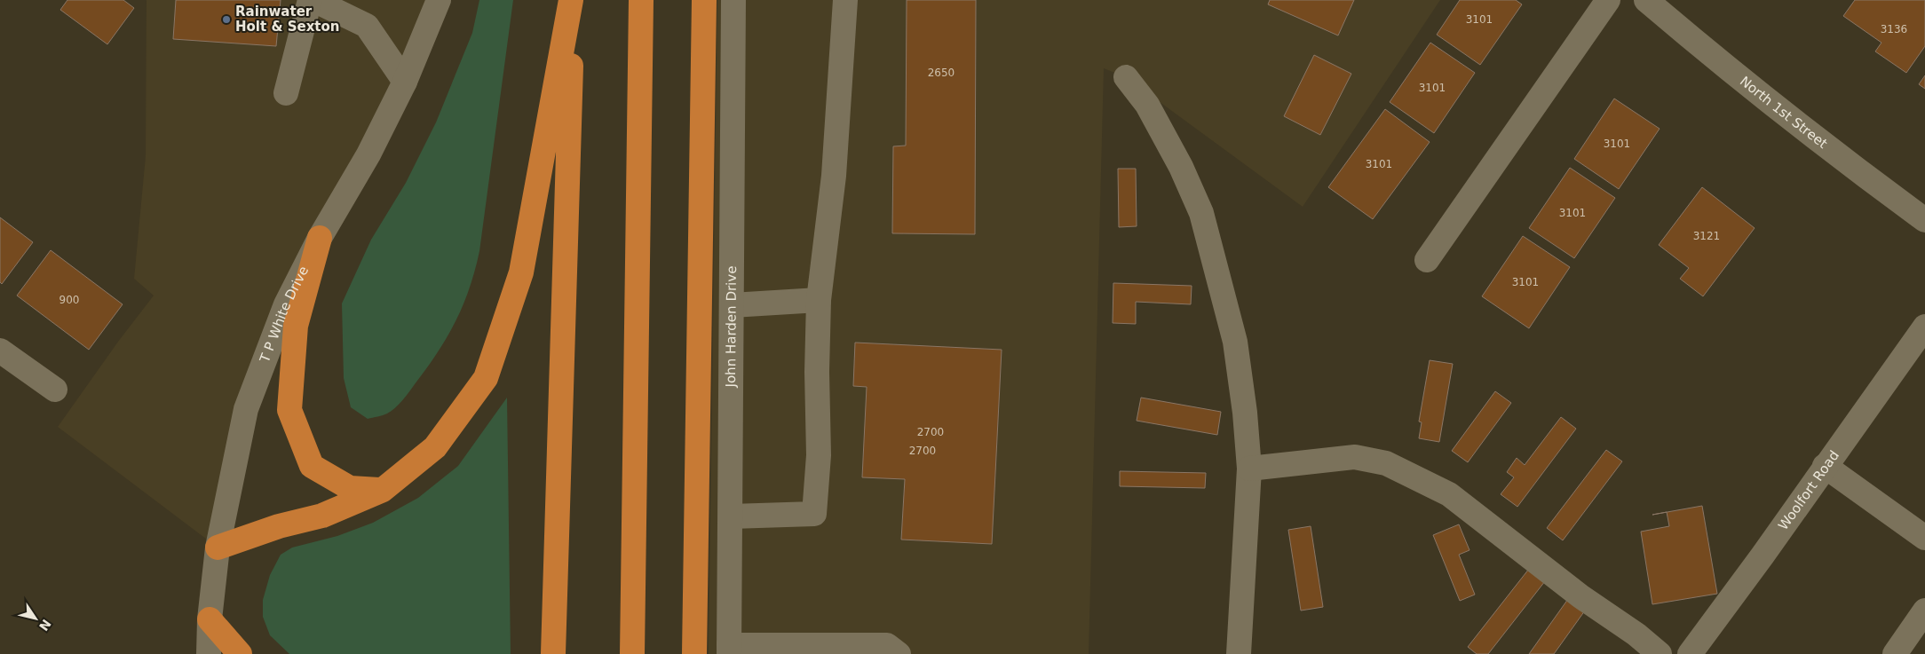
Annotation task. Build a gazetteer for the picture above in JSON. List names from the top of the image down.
{
  "streets": {
    "street": [
      "North 1st Street",
      "T P White Drive",
      "John Harden Drive",
      "Woolfort Road"
    ]
  },
  "places": ["Rainwater Holt & Sexton"],
  "house_numbers": [
    "3101",
    "3136",
    "2650",
    "3101",
    "3101",
    "3101",
    "3101",
    "3121",
    "3101",
    "900",
    "2700",
    "2700"
  ],
  "north": "bottom right"
}
